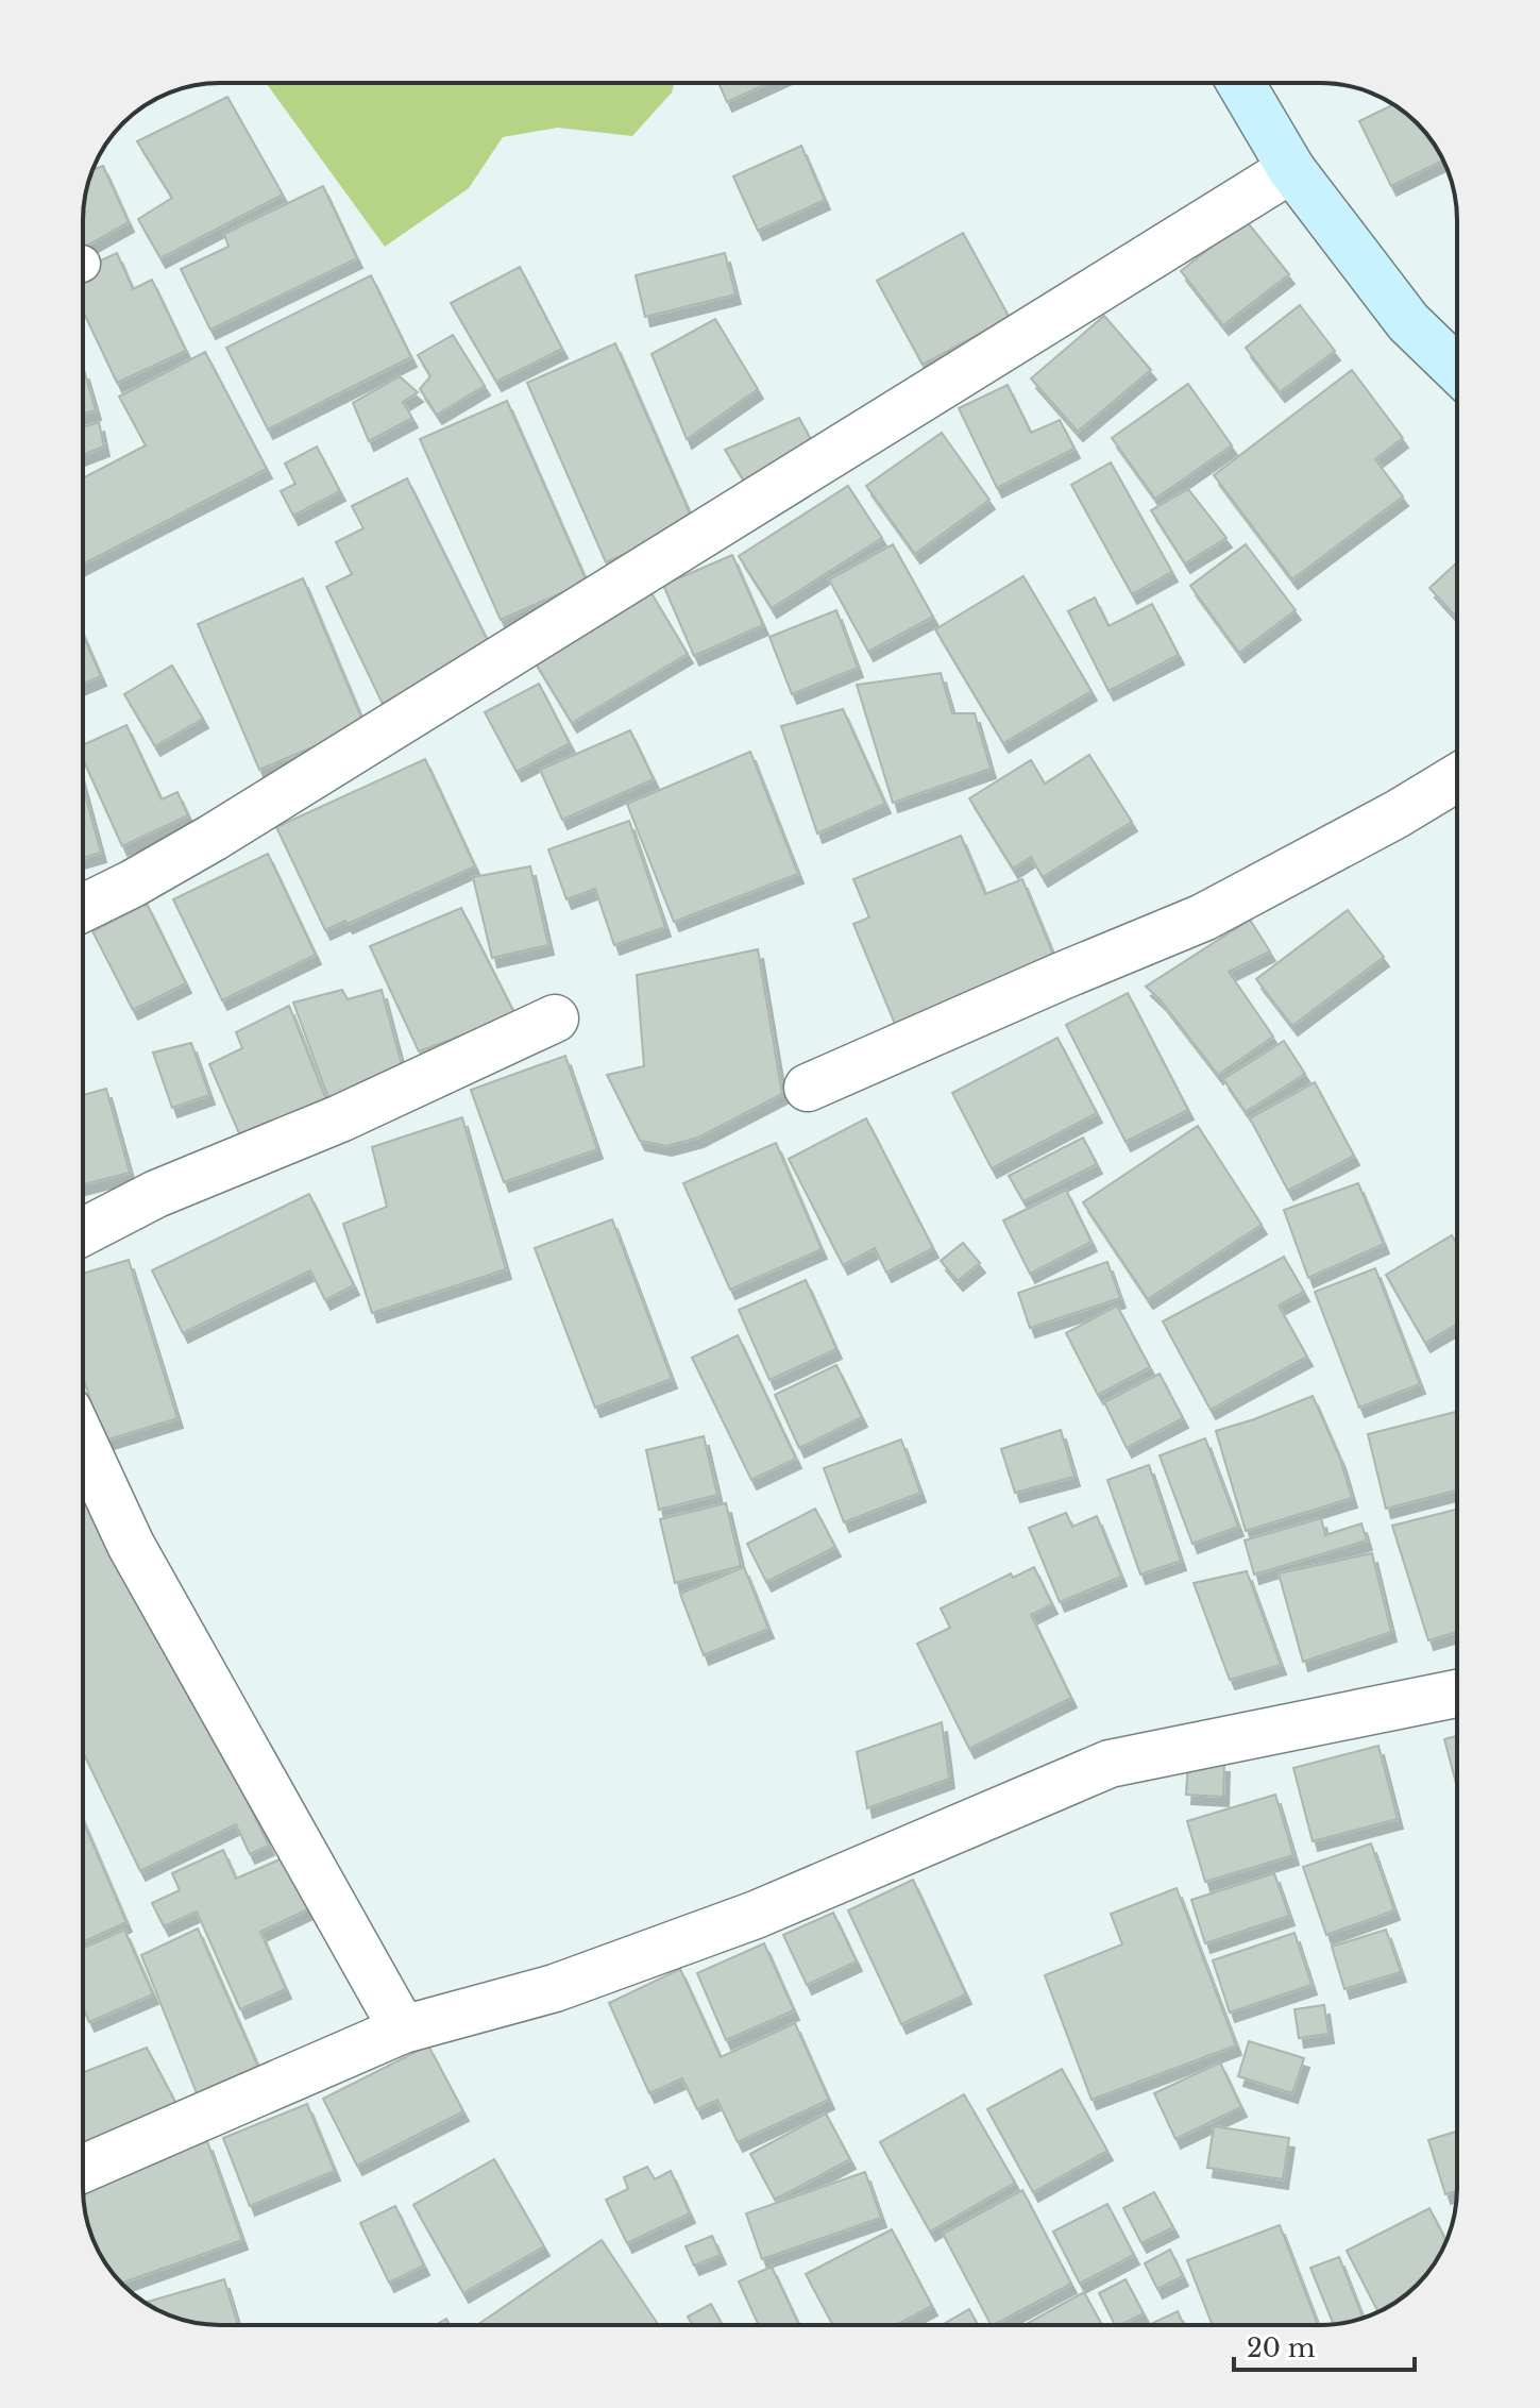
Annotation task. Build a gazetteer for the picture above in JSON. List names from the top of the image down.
{
  "scale_bar": "20 m"
}
